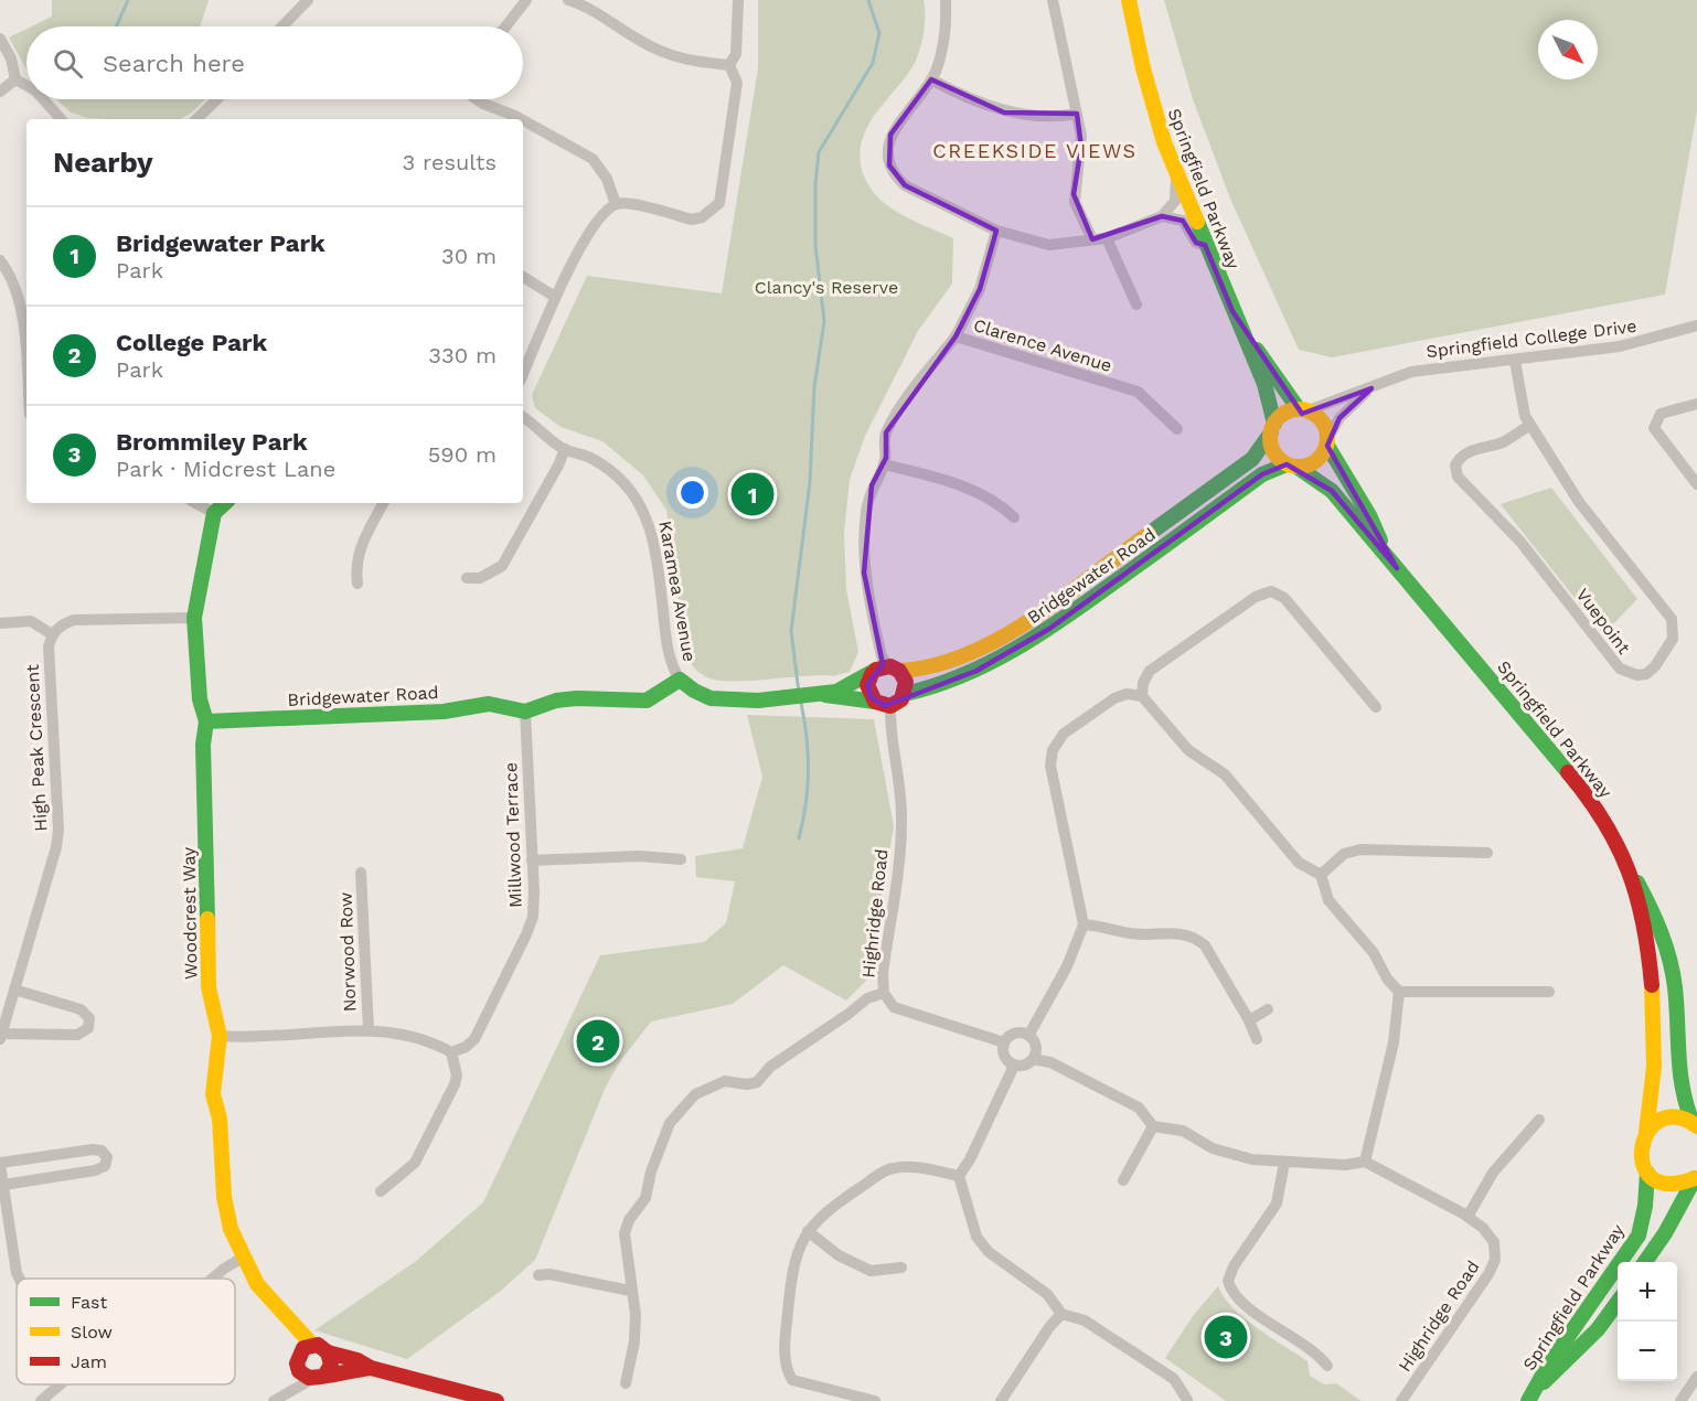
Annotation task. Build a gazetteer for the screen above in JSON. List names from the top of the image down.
{
  "streets": {
    "street": [
      "Springfield Parkway",
      "Springfield College Drive",
      "Clarence Avenue",
      "Bridgewater Road",
      "Karamea Avenue",
      "Vuepoint",
      "High Peak Crescent",
      "Millwood Terrace",
      "Woodcrest Way",
      "Highridge Road",
      "Norwood Row"
    ]
  },
  "crossings": [
    ["Springfield Parkway", "Springfield College Drive"],
    ["Springfield Parkway", "Bridgewater Road"],
    ["Springfield College Drive", "Bridgewater Road"],
    ["Springfield College Drive", "Vuepoint"],
    ["Clarence Avenue", "Bridgewater Road"],
    ["Bridgewater Road", "Karamea Avenue"],
    ["Bridgewater Road", "Millwood Terrace"],
    ["Bridgewater Road", "Woodcrest Way"],
    ["Bridgewater Road", "Highridge Road"]
  ],
  "districts": ["CREEKSIDE VIEWS"],
  "parks": ["Clancy's Reserve"],
  "legend": ["Fast", "Slow", "Jam"],
  "north": "bottom right",
  "page": {
    "search": "Search here",
    "heading": ["Nearby", "3 results"],
    "list": [
      {
        "mark": "1",
        "name": "Bridgewater Park",
        "note": "Park",
        "value": "30 m"
      },
      {
        "mark": "2",
        "name": "College Park",
        "note": "Park",
        "value": "330 m"
      },
      {
        "mark": "3",
        "name": "Brommiley Park",
        "note": "Park · Midcrest Lane",
        "value": "590 m"
      }
    ],
    "pins": ["1", "2", "3"],
    "map_buttons": ["+", "−"]
  }
}
